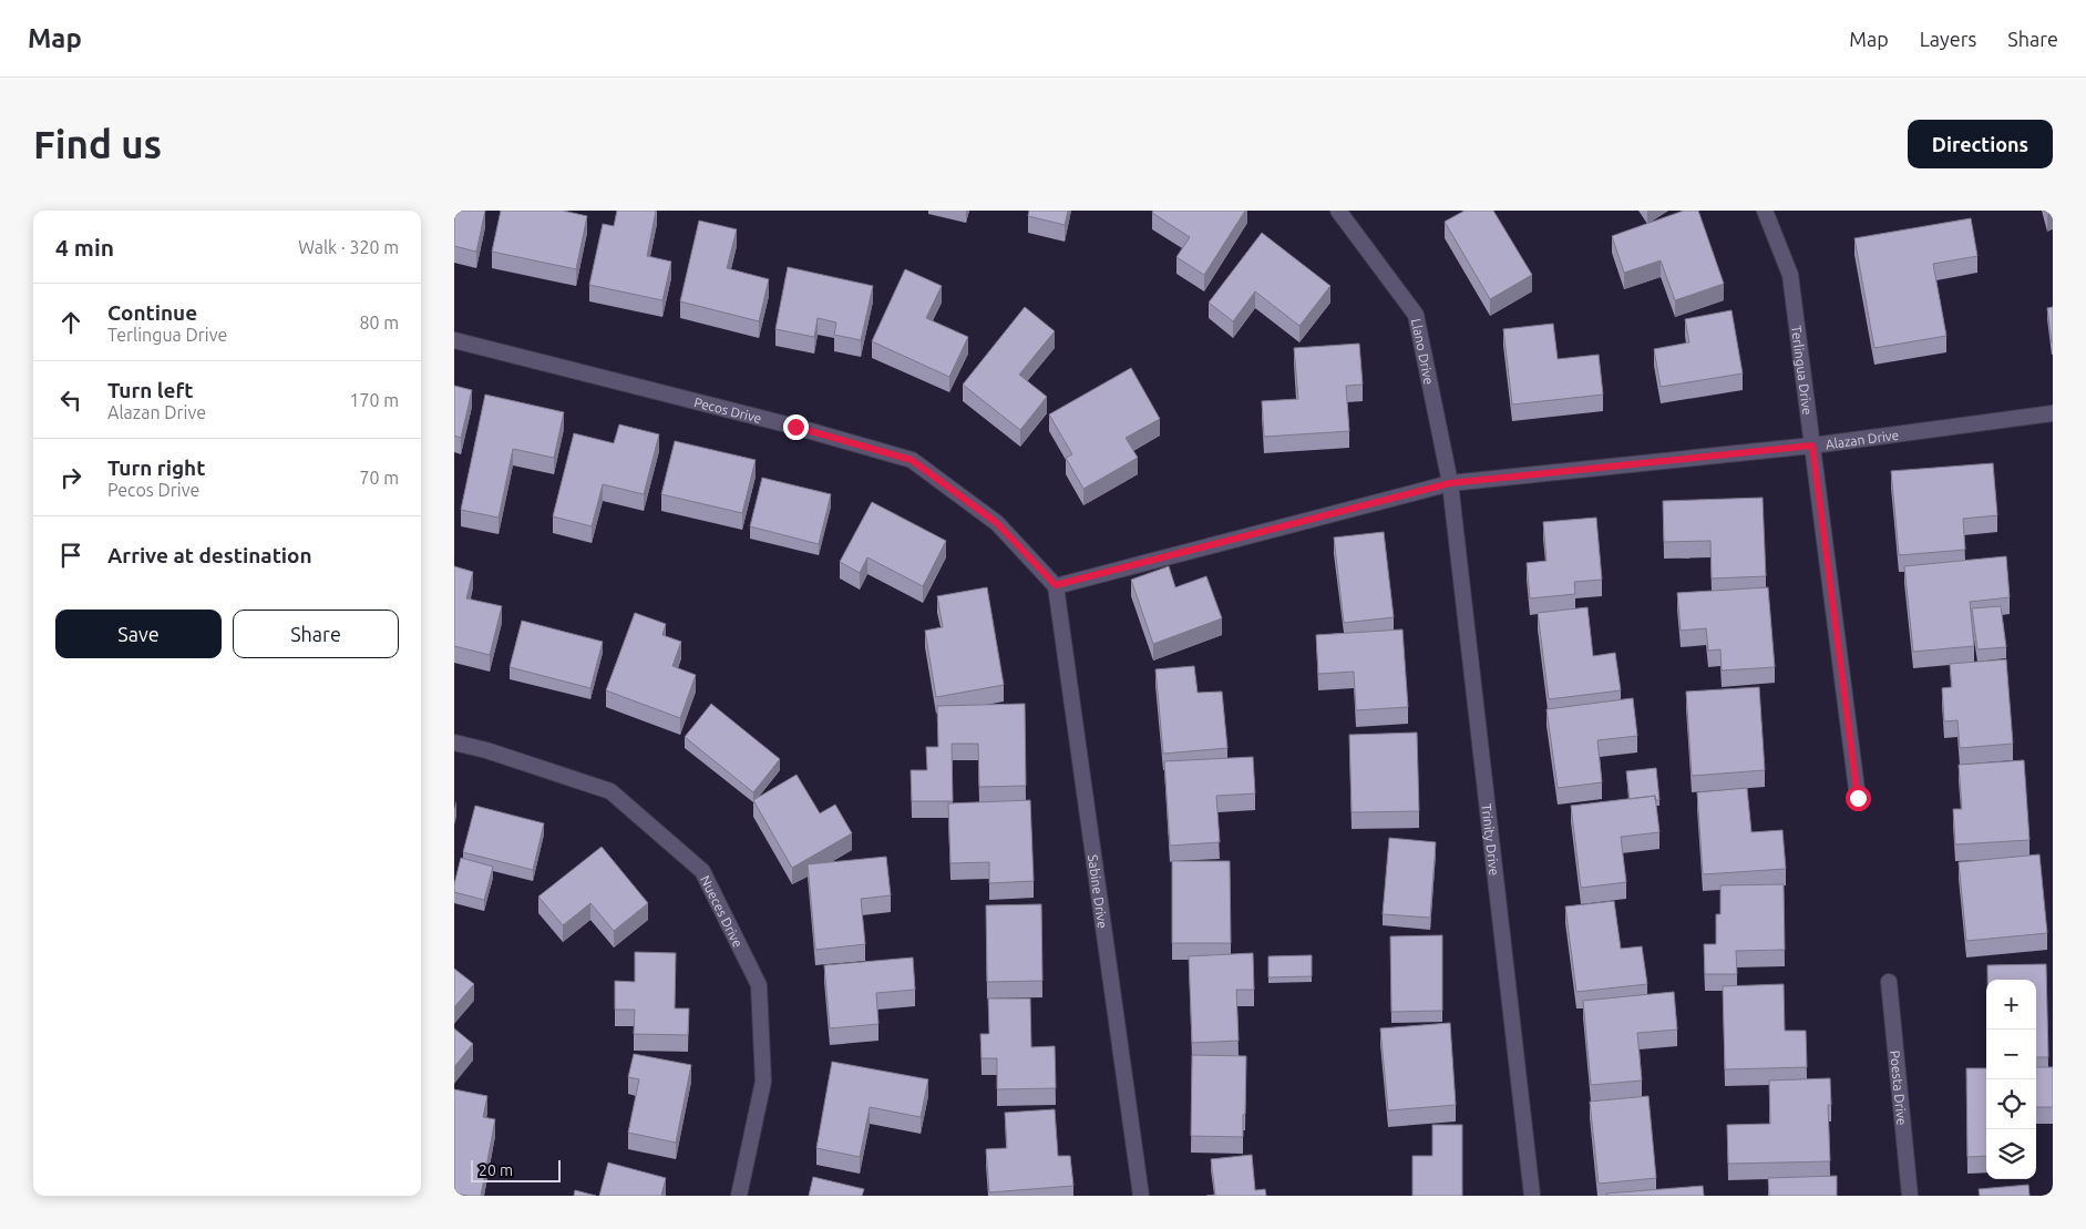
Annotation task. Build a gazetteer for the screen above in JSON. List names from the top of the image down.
{
  "streets": {
    "street": [
      "Llano Drive",
      "Terlingua Drive",
      "Pecos Drive",
      "Alazan Drive",
      "Trinity Drive",
      "Sabine Drive",
      "Nueces Drive",
      "Poesta Drive"
    ]
  },
  "crossings": [
    ["Llano Drive", "Alazan Drive"],
    ["Llano Drive", "Trinity Drive"],
    ["Terlingua Drive", "Alazan Drive"],
    ["Pecos Drive", "Alazan Drive"],
    ["Pecos Drive", "Sabine Drive"],
    ["Alazan Drive", "Trinity Drive"],
    ["Alazan Drive", "Sabine Drive"]
  ],
  "scale_bar": "20 m",
  "page": {
    "header": "Map",
    "nav": ["Map", "Layers", "Share"],
    "buttons": [
      "Directions",
      ["Save", "Share"]
    ],
    "title": "Find us",
    "heading": ["4 min", "Walk · 320 m"],
    "list": [
      ["Continue", "Terlingua Drive", "80 m"],
      ["Turn left", "Alazan Drive", "170 m"],
      ["Turn right", "Pecos Drive", "70 m"],
      "Arrive at destination"
    ],
    "map_buttons": ["+", "−"],
    "scale": "20 m"
  }
}
